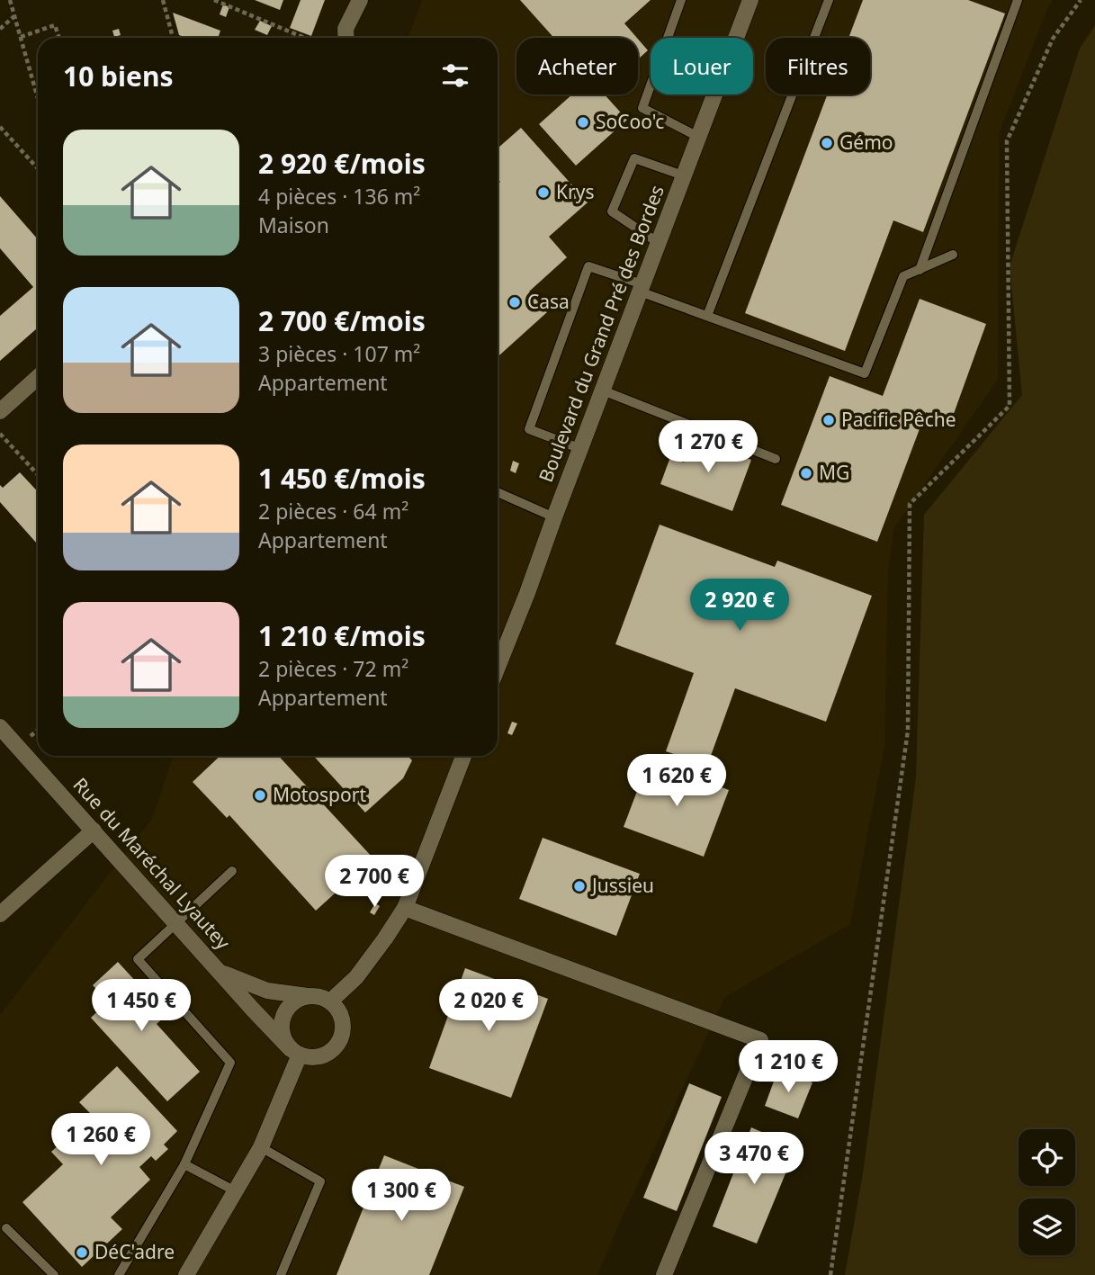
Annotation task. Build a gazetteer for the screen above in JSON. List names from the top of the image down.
{
  "streets": {
    "main road": ["Boulevard du Grand Pré des Bordes", "Rue du Maréchal Lyautey"]
  },
  "places": [
    "SoCoo'c",
    "Gémo",
    "Krys",
    "Casa",
    "Pacific Pêche",
    "MG",
    "Motosport",
    "Jussieu",
    "DéC'adre"
  ],
  "page": {
    "chip": ["Acheter", "Louer", "Filtres"],
    "heading": "10 biens",
    "list": [
      {
        "name": "2 920 €/mois",
        "note": "4 pièces · 136 m² · Maison"
      },
      {
        "name": "2 700 €/mois",
        "note": "3 pièces · 107 m² · Appartement"
      },
      {
        "name": "1 450 €/mois",
        "note": "2 pièces · 64 m² · Appartement"
      },
      {
        "name": "1 210 €/mois",
        "note": "2 pièces · 72 m² · Appartement"
      }
    ],
    "price": [
      "1 270 €",
      "2 920 €",
      "1 620 €",
      "2 700 €",
      "1 450 €",
      "2 020 €",
      "1 210 €",
      "1 260 €",
      "3 470 €",
      "1 300 €"
    ]
  }
}
